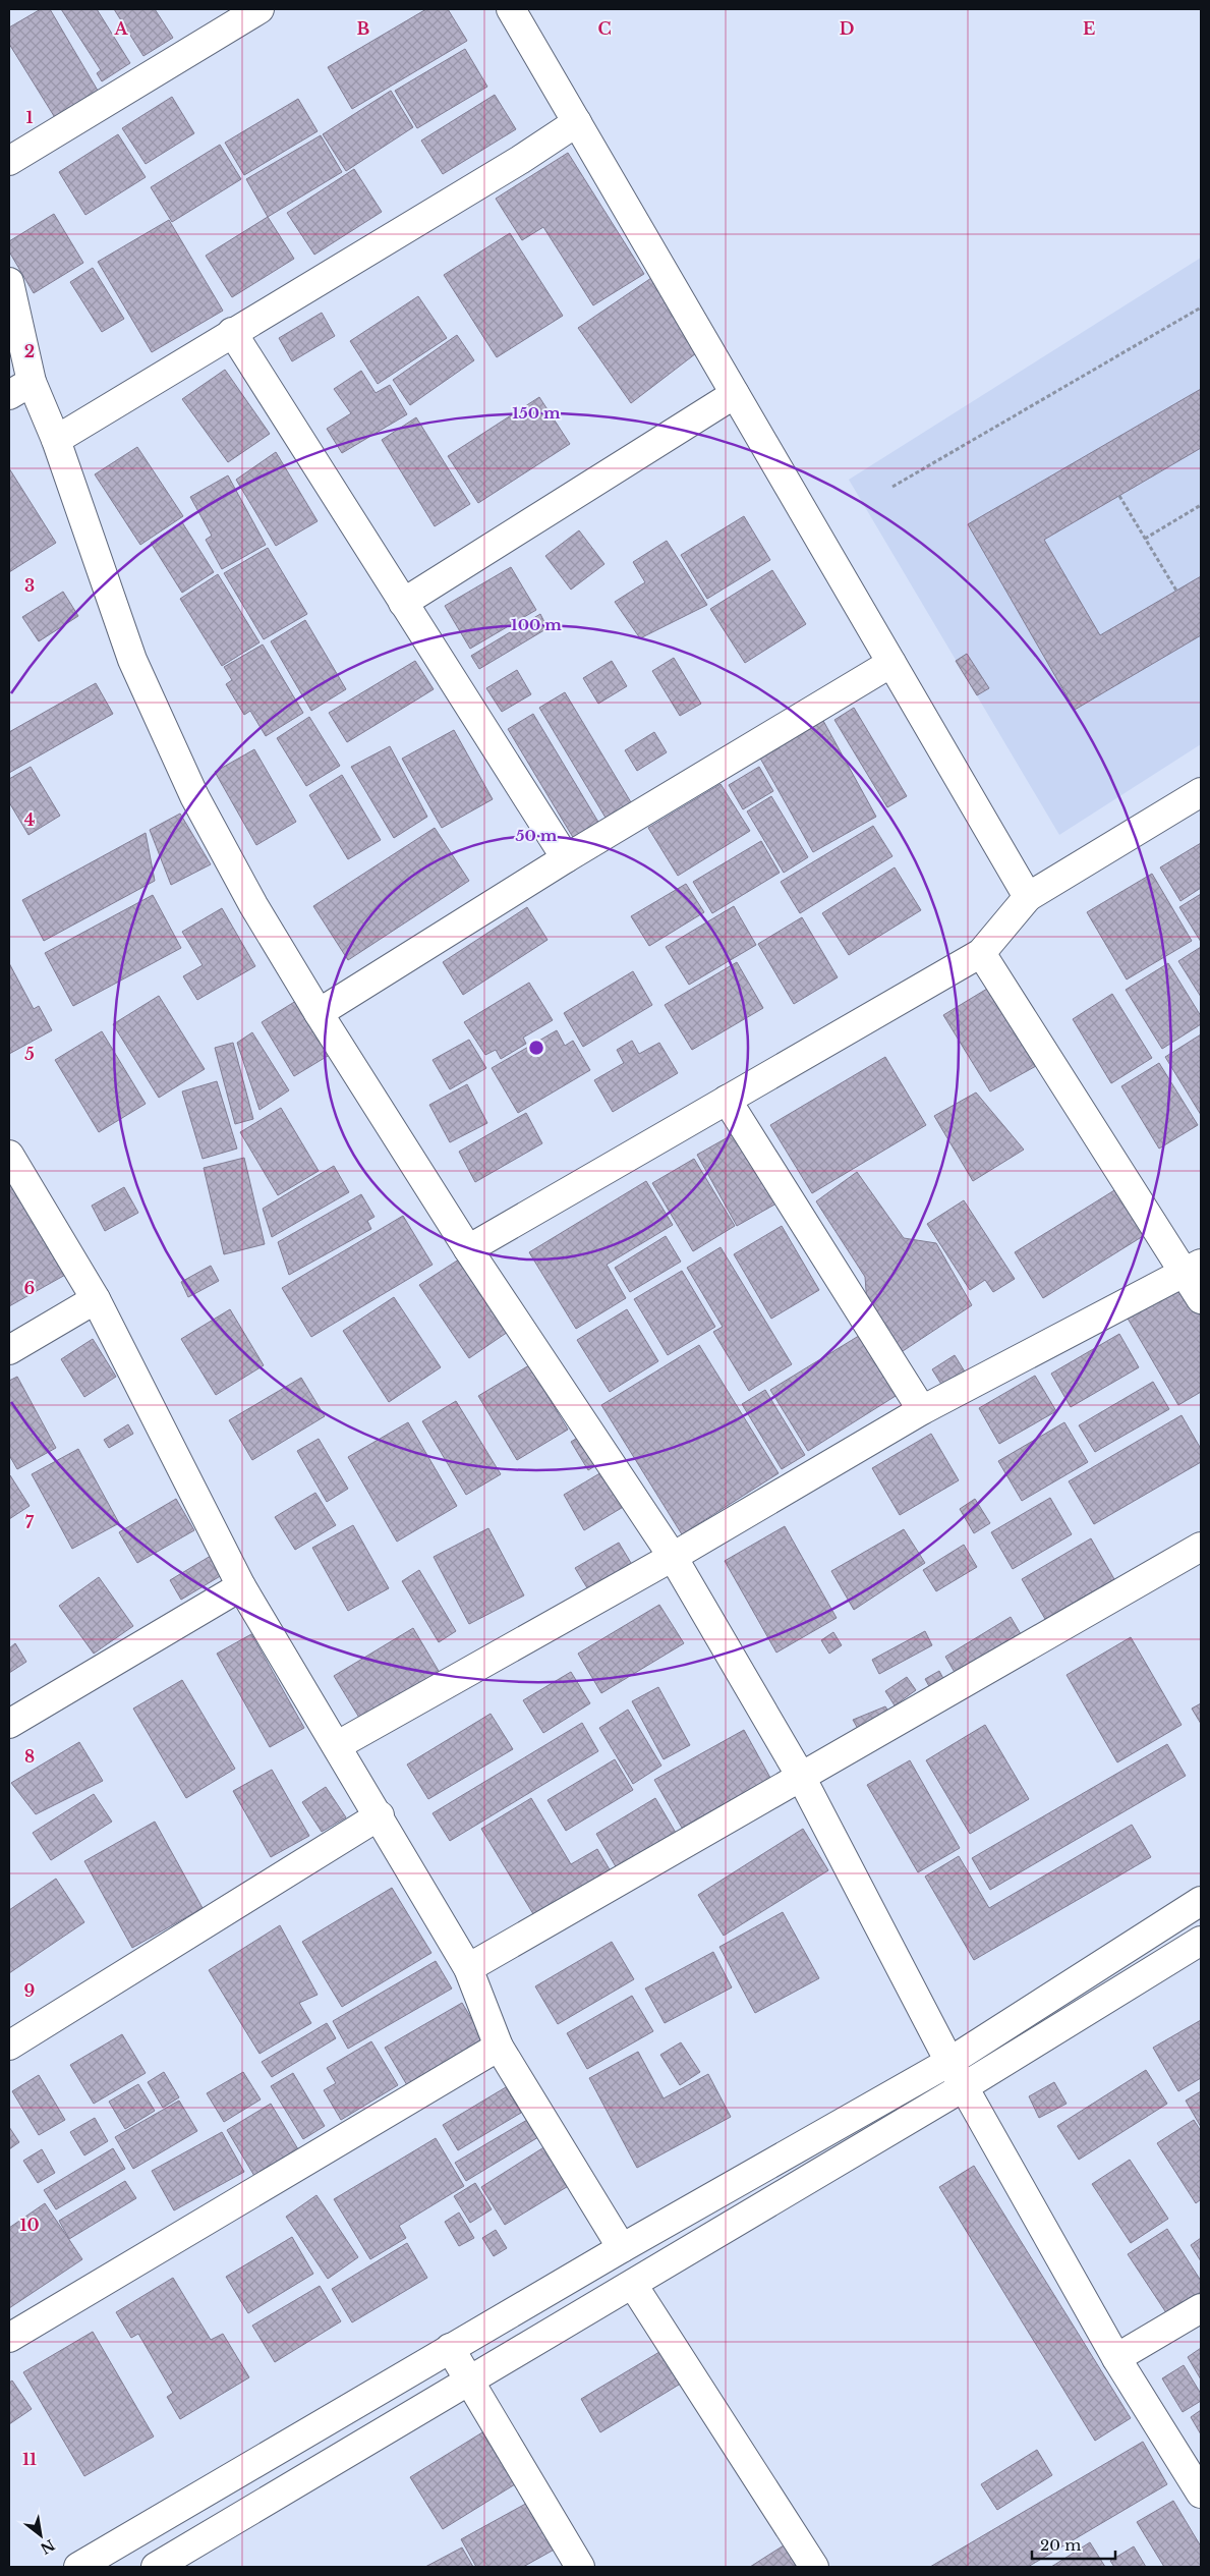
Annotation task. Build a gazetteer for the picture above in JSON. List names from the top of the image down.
{
  "scale_bar": "20 m",
  "north": "bottom right",
  "grid": {
    "columns": [
      "A",
      "B",
      "C",
      "D",
      "E"
    ],
    "rows": [
      "1",
      "2",
      "3",
      "4",
      "5",
      "6",
      "7",
      "8",
      "9",
      "10",
      "11"
    ]
  },
  "rings": ["150 m", "100 m", "50 m"]
}
